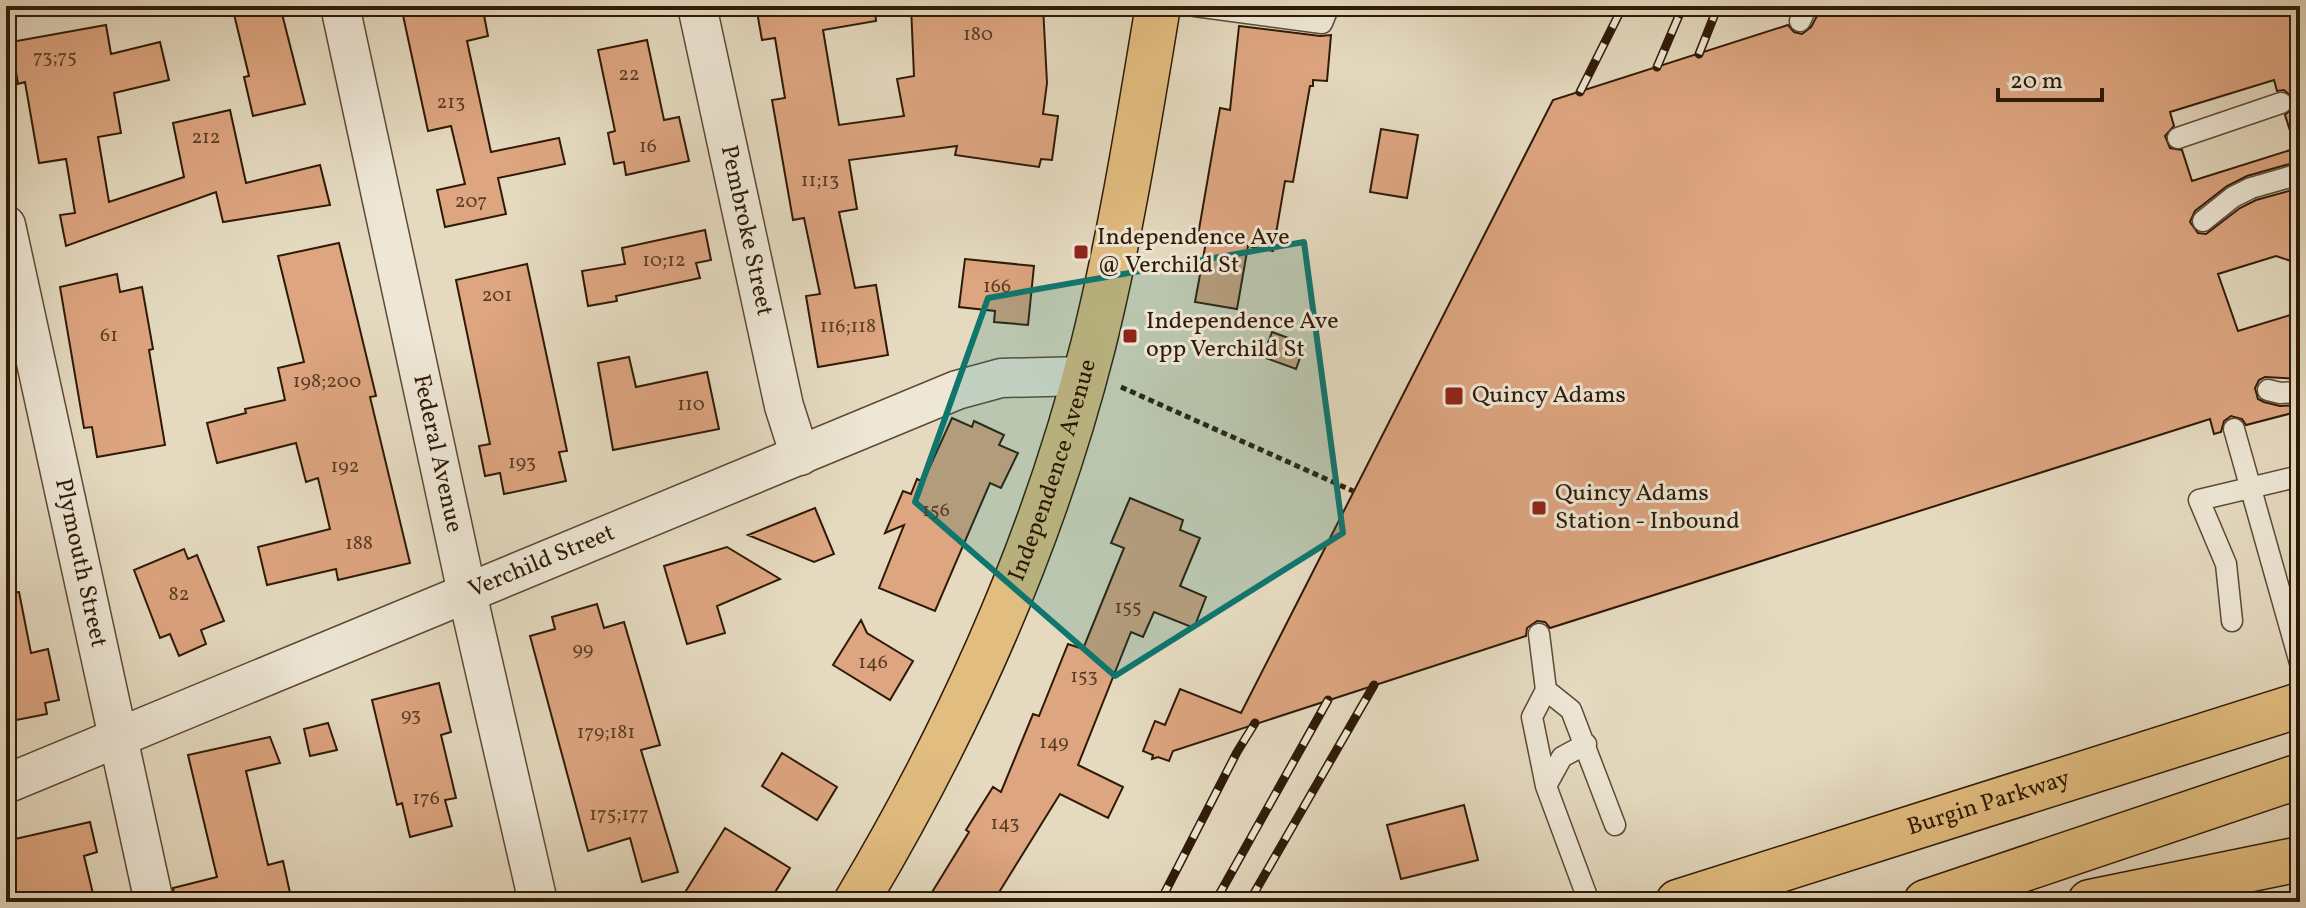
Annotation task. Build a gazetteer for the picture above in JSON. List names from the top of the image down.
{
  "streets": {
    "main road": ["Independence Avenue", "Burgin Parkway"],
    "street": [
      "Pembroke Street",
      "Federal Avenue",
      "Plymouth Street",
      "Verchild Street"
    ]
  },
  "crossings": [
    ["Pembroke Street", "Verchild Street"],
    ["Federal Avenue", "Verchild Street"],
    ["Independence Avenue", "Verchild Street"],
    ["Plymouth Street", "Verchild Street"]
  ],
  "places": {
    "transit": [
      "Independence Ave @ Verchild St",
      "Independence Ave opp Verchild St",
      "Quincy Adams",
      "Quincy Adams Station - Inbound"
    ]
  },
  "house_numbers": [
    "180",
    "73;75",
    "22",
    "213",
    "212",
    "16",
    "11;13",
    "207",
    "10;12",
    "166",
    "201",
    "116;118",
    "61",
    "198;200",
    "110",
    "193",
    "192",
    "156",
    "188",
    "82",
    "155",
    "99",
    "146",
    "153",
    "93",
    "179;181",
    "149",
    "176",
    "175;177",
    "143"
  ],
  "scale_bar": "20 m"
}
